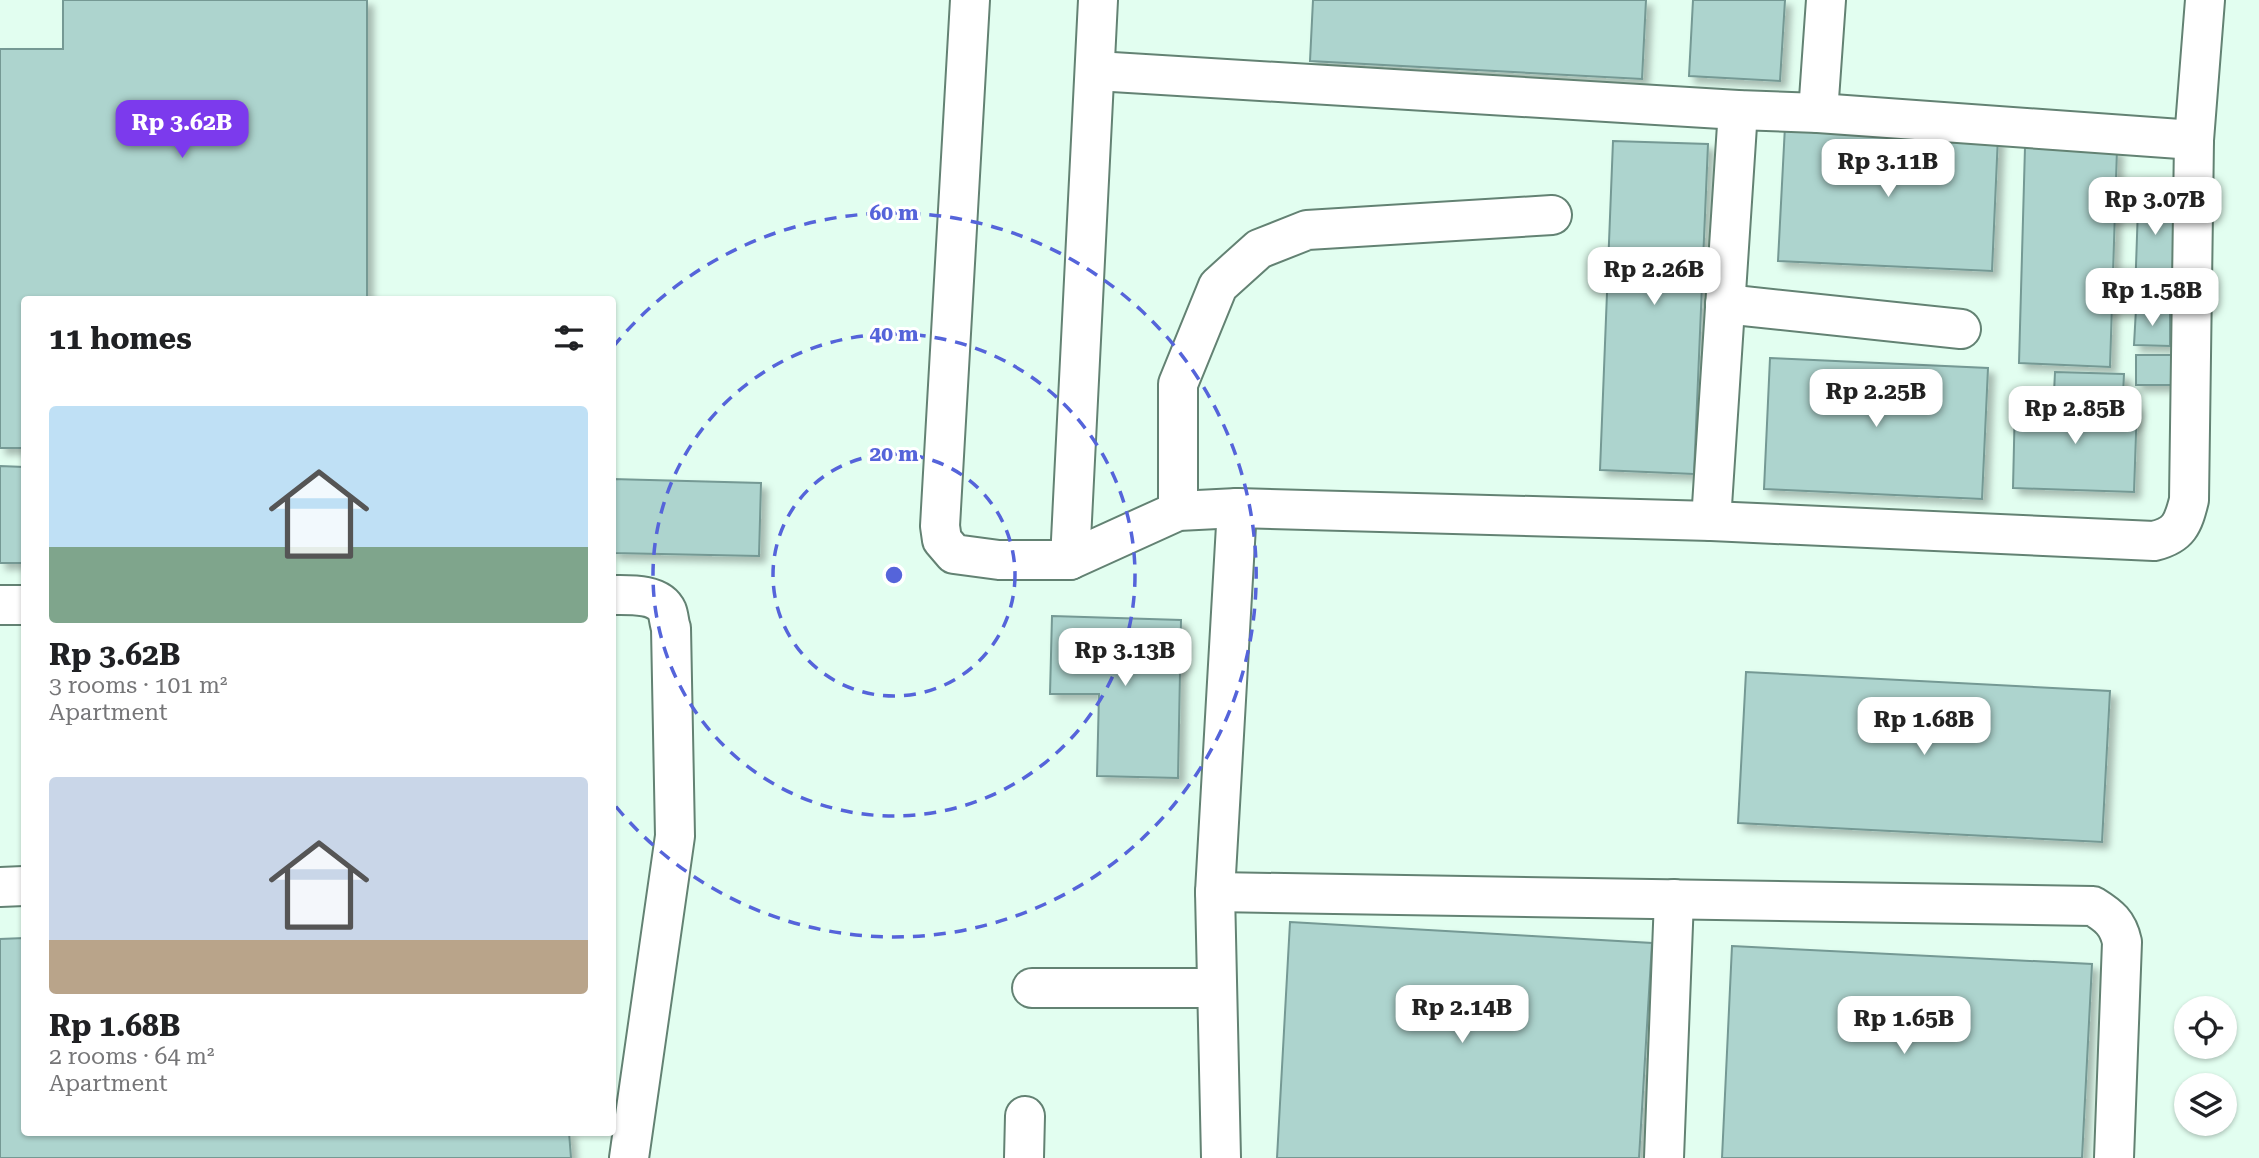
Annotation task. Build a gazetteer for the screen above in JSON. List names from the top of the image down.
{
  "page": {
    "price": [
      "Rp 3.62B",
      "Rp 3.11B",
      "Rp 3.07B",
      "Rp 2.26B",
      "Rp 1.58B",
      "Rp 2.25B",
      "Rp 2.85B",
      "Rp 3.13B",
      "Rp 1.68B",
      "Rp 2.14B",
      "Rp 1.65B"
    ],
    "heading": "11 homes",
    "list": [
      {
        "name": "Rp 3.62B",
        "note": "3 rooms · 101 m² · Apartment"
      },
      {
        "name": "Rp 1.68B",
        "note": "2 rooms · 64 m² · Apartment"
      }
    ]
  },
  "rings": ["60 m", "40 m", "20 m"]
}
